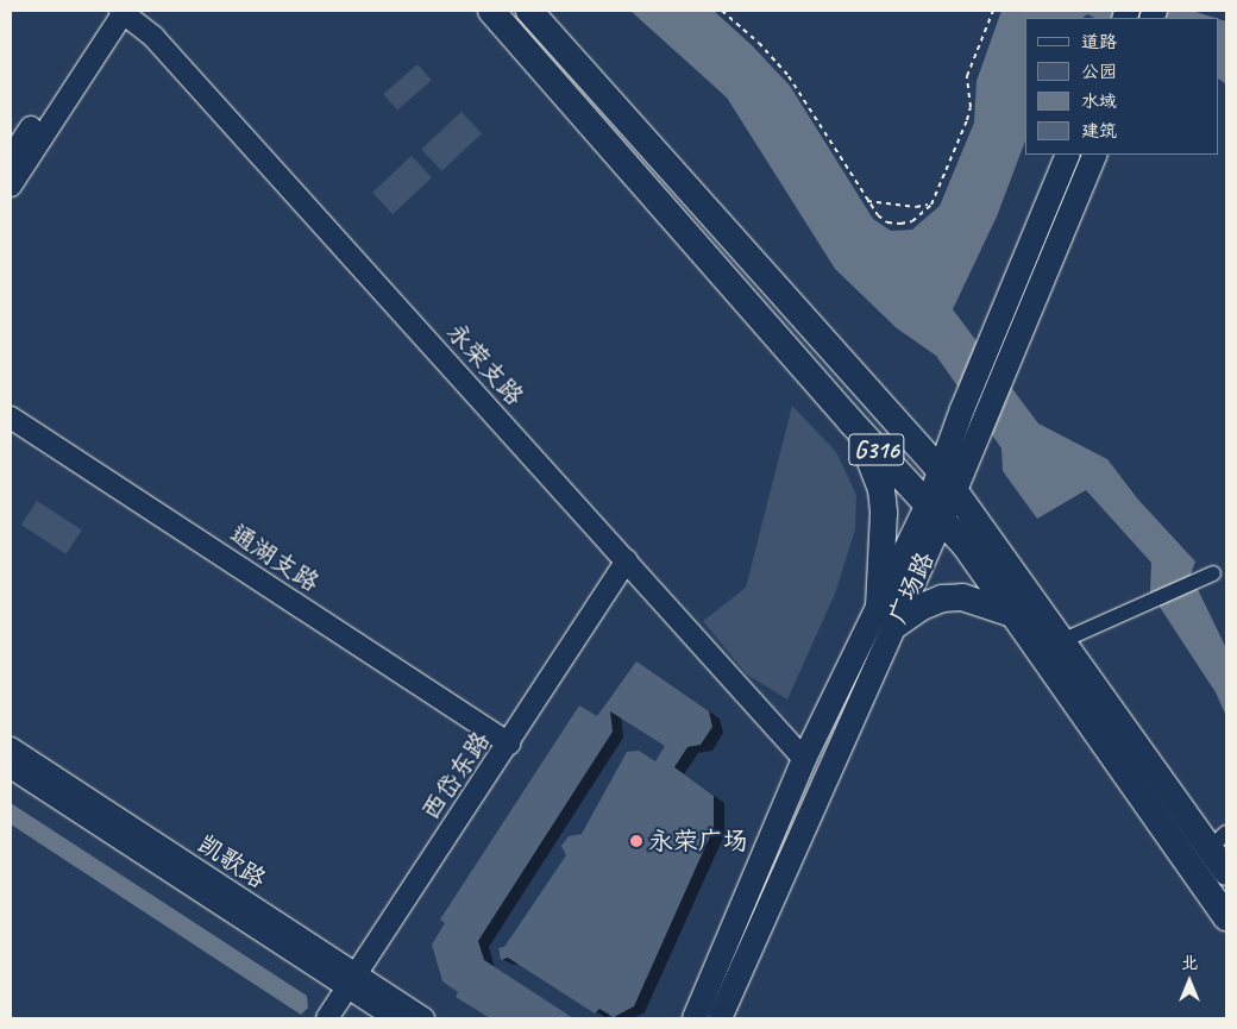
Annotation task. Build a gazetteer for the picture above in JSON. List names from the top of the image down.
{
  "streets": {
    "highway": ["G316"],
    "main road": ["广场路"],
    "street": [
      "永荣支路",
      "通湖支路",
      "西岱东路",
      "凯歌路"
    ]
  },
  "crossings": [
    ["永荣支路", "广场路"],
    ["永荣支路", "西岱东路"],
    ["G316", "广场路"],
    ["通湖支路", "西岱东路"],
    ["西岱东路", "凯歌路"]
  ],
  "places": ["永荣广场"],
  "legend": [
    "道路",
    "公园",
    "水域",
    "建筑"
  ],
  "north": "top"
}
